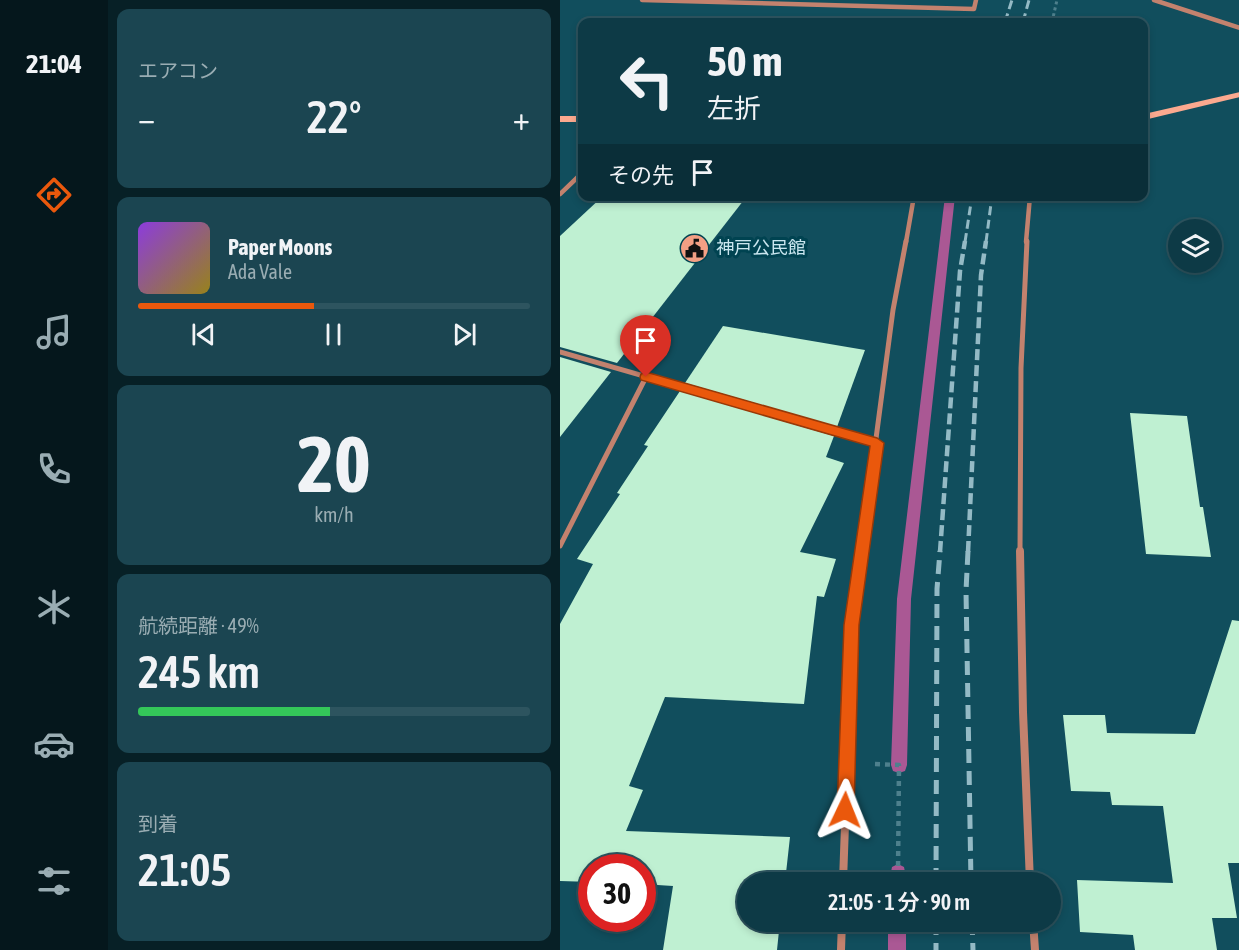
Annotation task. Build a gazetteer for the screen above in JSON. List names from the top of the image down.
{
  "places": {
    "public building": ["神戸公民館"]
  },
  "page": {
    "tabs": "21:04",
    "tile": [
      "エアコン",
      ["20", "km/h"],
      ["航続距離 · 49%", "245 km"],
      ["到着", "21:05"]
    ],
    "turn": ["50 m", "左折"],
    "heat": ["−", "22°", "+"],
    "then": "その先",
    "song": ["Paper Moons", "Ada Vale"],
    "limit": "30",
    "trip": "21:05 · 1 分 · 90 m"
  }
}
